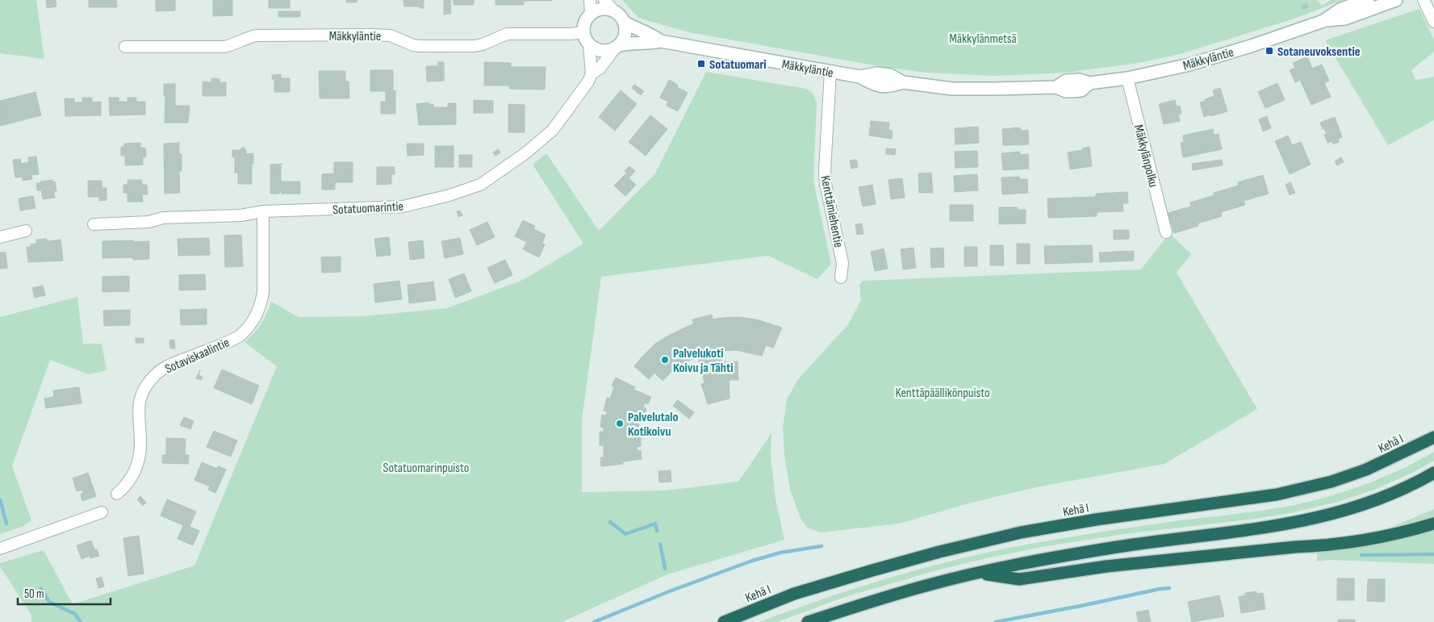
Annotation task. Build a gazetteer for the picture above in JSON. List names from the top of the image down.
{
  "streets": {
    "highway": ["Kehä I"],
    "street": [
      "Mäkkyläntie",
      "Mäkkylänpolku",
      "Sotatuomarintie",
      "Kenttämiehentie",
      "Sotaviskaalintie"
    ]
  },
  "crossings": [
    ["Mäkkyläntie", "Mäkkylänpolku"],
    ["Mäkkyläntie", "Sotatuomarintie"],
    ["Mäkkyläntie", "Kenttämiehentie"],
    ["Sotatuomarintie", "Sotaviskaalintie"]
  ],
  "parks": ["Mäkkylänmetsä", "Kenttäpäällikönpuisto", "Sotatuomarinpuisto"],
  "places": {
    "transit": ["Sotaneuvoksentie", "Sotatuomari"],
    "other": ["Palvelukoti Koivu ja Tähti", "Palvelutalo Kotikoivu"]
  },
  "scale_bar": "50 m"
}
